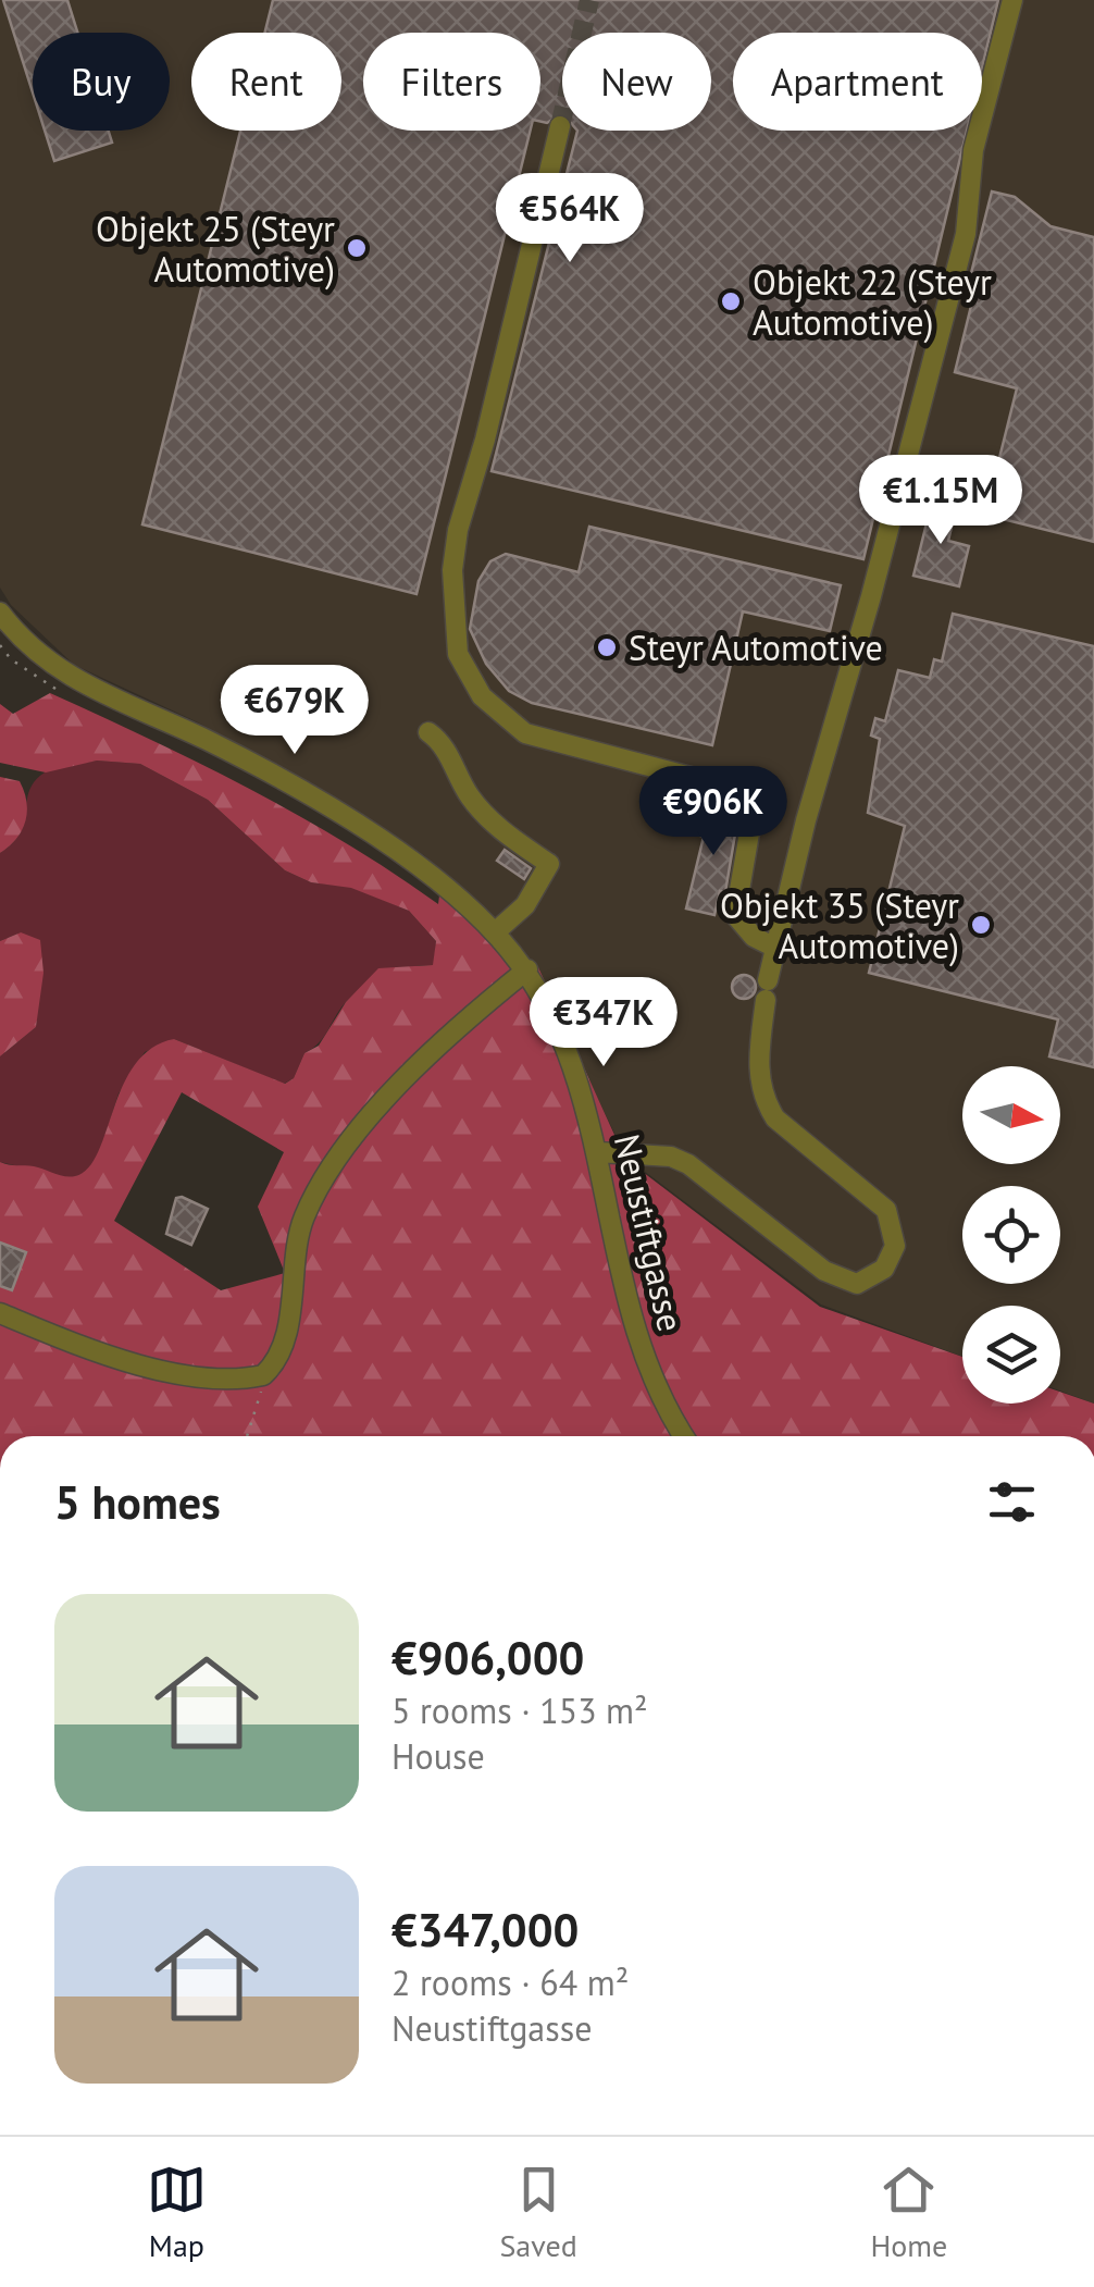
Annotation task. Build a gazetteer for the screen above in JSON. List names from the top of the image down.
{
  "streets": {
    "street": ["Neustiftgasse"]
  },
  "places": [
    "Objekt 25 (Steyr Automotive)",
    "Objekt 22 (Steyr Automotive)",
    "Steyr Automotive",
    "Objekt 35 (Steyr Automotive)"
  ],
  "north": "right",
  "page": {
    "chip": [
      "Buy",
      "Rent",
      "Filters",
      "New",
      "Apartment"
    ],
    "price": [
      "€564K",
      "€1.15M",
      "€679K",
      "€906K",
      "€347K"
    ],
    "heading": "5 homes",
    "list": [
      {
        "name": "€906,000",
        "note": "5 rooms · 153 m² · House"
      },
      {
        "name": "€347,000",
        "note": "2 rooms · 64 m² · Neustiftgasse"
      }
    ],
    "tabs": ["Map", "Saved", "Home"]
  }
}
